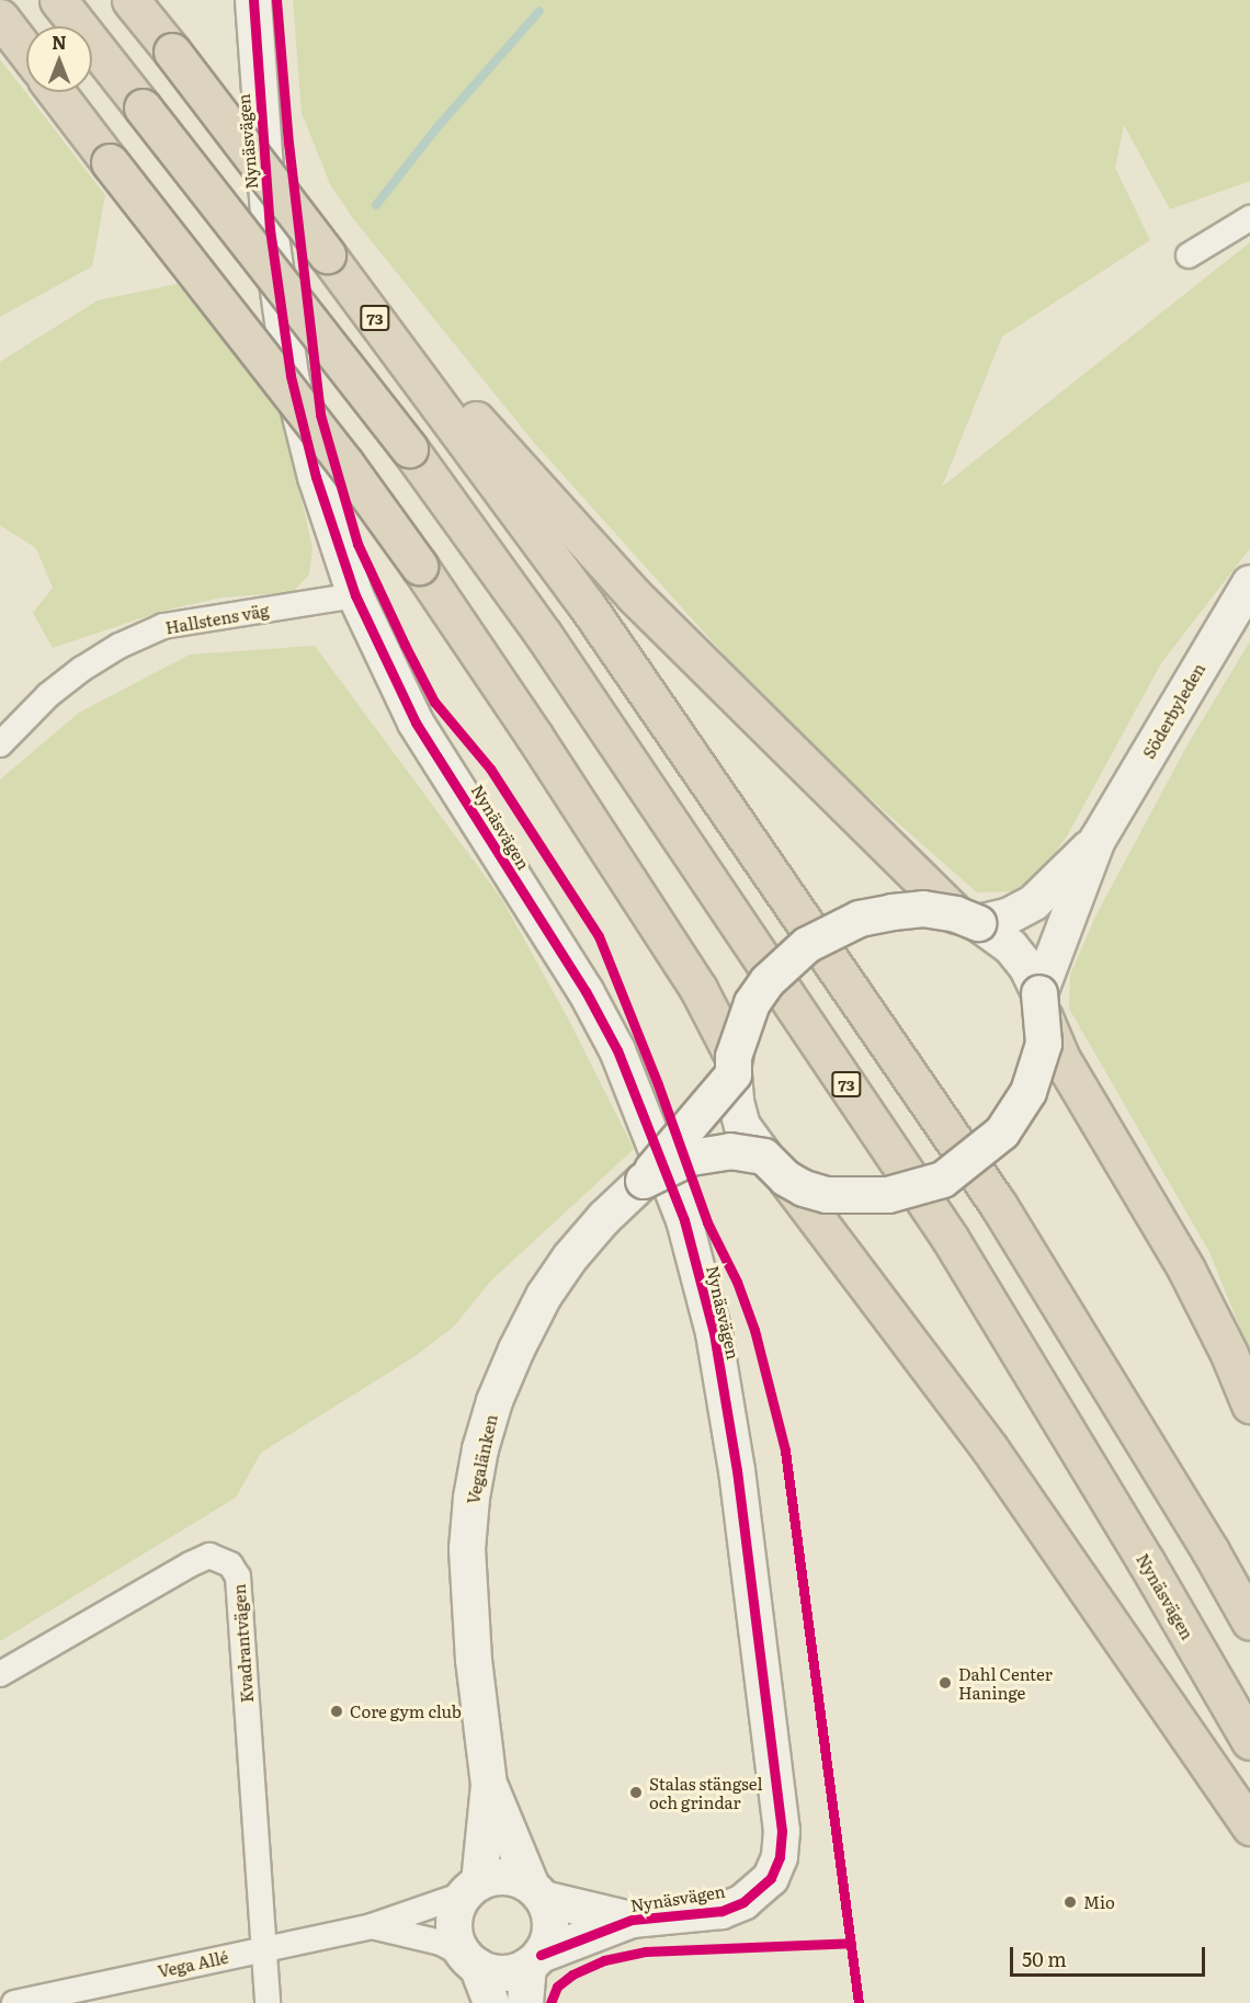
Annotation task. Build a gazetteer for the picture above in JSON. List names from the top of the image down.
{
  "streets": {
    "highway": ["Nynäsvägen", "73"],
    "street": [
      "Hallstens väg",
      "Söderbyleden",
      "Vegalänken",
      "Kvadrantvägen",
      "Vega Allé"
    ]
  },
  "crossings": [
    ["Nynäsvägen", "Hallstens väg"],
    ["Nynäsvägen", "Vegalänken"],
    ["Nynäsvägen", "Vega Allé"],
    ["Söderbyleden", "Vegalänken"],
    ["Vegalänken", "Vega Allé"],
    ["Kvadrantvägen", "Vega Allé"]
  ],
  "places": [
    "Dahl Center Haninge",
    "Core gym club",
    "Stalas stängsel och grindar",
    "Mio"
  ],
  "scale_bar": "50 m",
  "north": "top"
}
